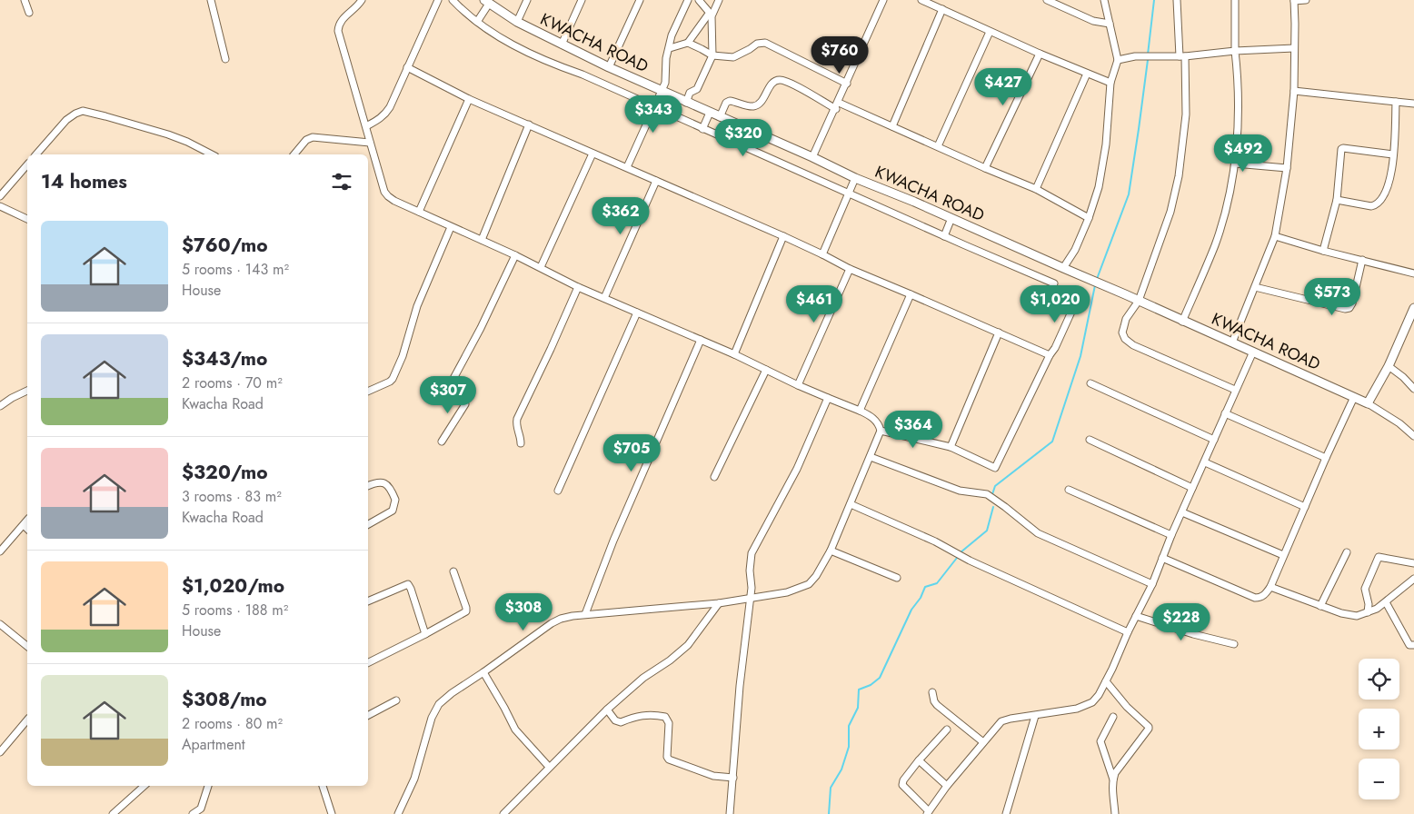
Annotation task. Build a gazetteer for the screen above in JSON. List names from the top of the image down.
{
  "streets": {
    "main road": ["KWACHA ROAD"]
  },
  "page": {
    "price": [
      "$760",
      "$427",
      "$343",
      "$320",
      "$492",
      "$362",
      "$573",
      "$461",
      "$1,020",
      "$307",
      "$364",
      "$705",
      "$308",
      "$228"
    ],
    "heading": "14 homes",
    "list": [
      {
        "name": "$760/mo",
        "note": "5 rooms · 143 m² · House"
      },
      {
        "name": "$343/mo",
        "note": "2 rooms · 70 m² · Kwacha Road"
      },
      {
        "name": "$320/mo",
        "note": "3 rooms · 83 m² · Kwacha Road"
      },
      {
        "name": "$1,020/mo",
        "note": "5 rooms · 188 m² · House"
      },
      {
        "name": "$308/mo",
        "note": "2 rooms · 80 m² · Apartment"
      }
    ],
    "map_buttons": ["+", "−"]
  }
}
